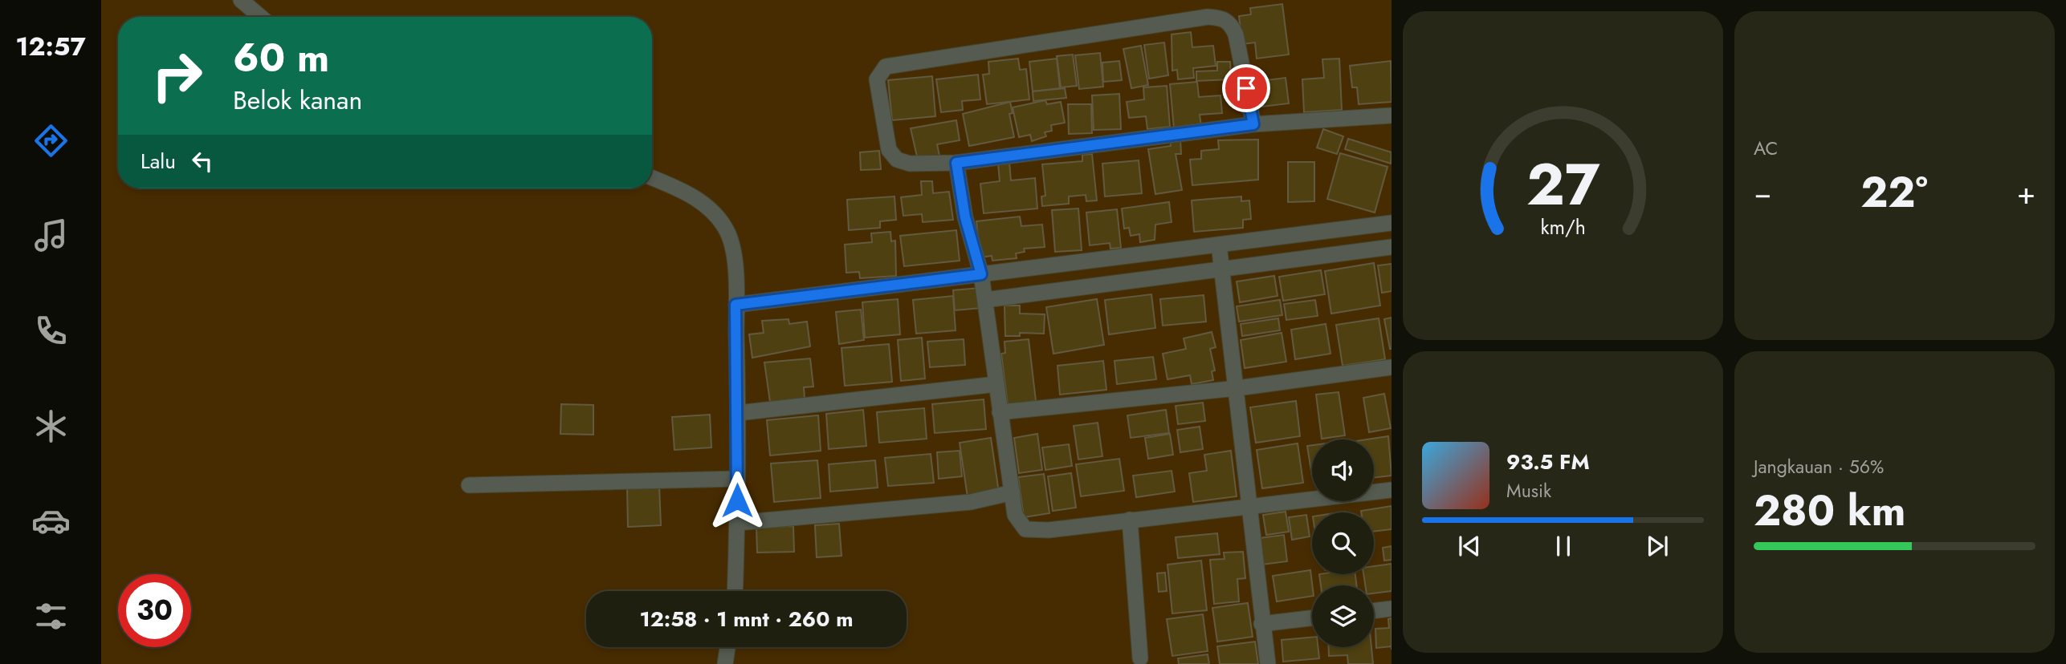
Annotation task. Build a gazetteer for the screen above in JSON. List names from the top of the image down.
{
  "page": {
    "tabs": "12:57",
    "tile": [
      "AC",
      ["Jangkauan · 56%", "280 km"]
    ],
    "turn": ["60 m", "Belok kanan"],
    "then": "Lalu",
    "heat": ["−", "22°", "+"],
    "song": ["93.5 FM", "Musik"],
    "limit": "30",
    "trip": "12:58 · 1 mnt · 260 m",
    "gauge": ["27", "km/h"]
  }
}
